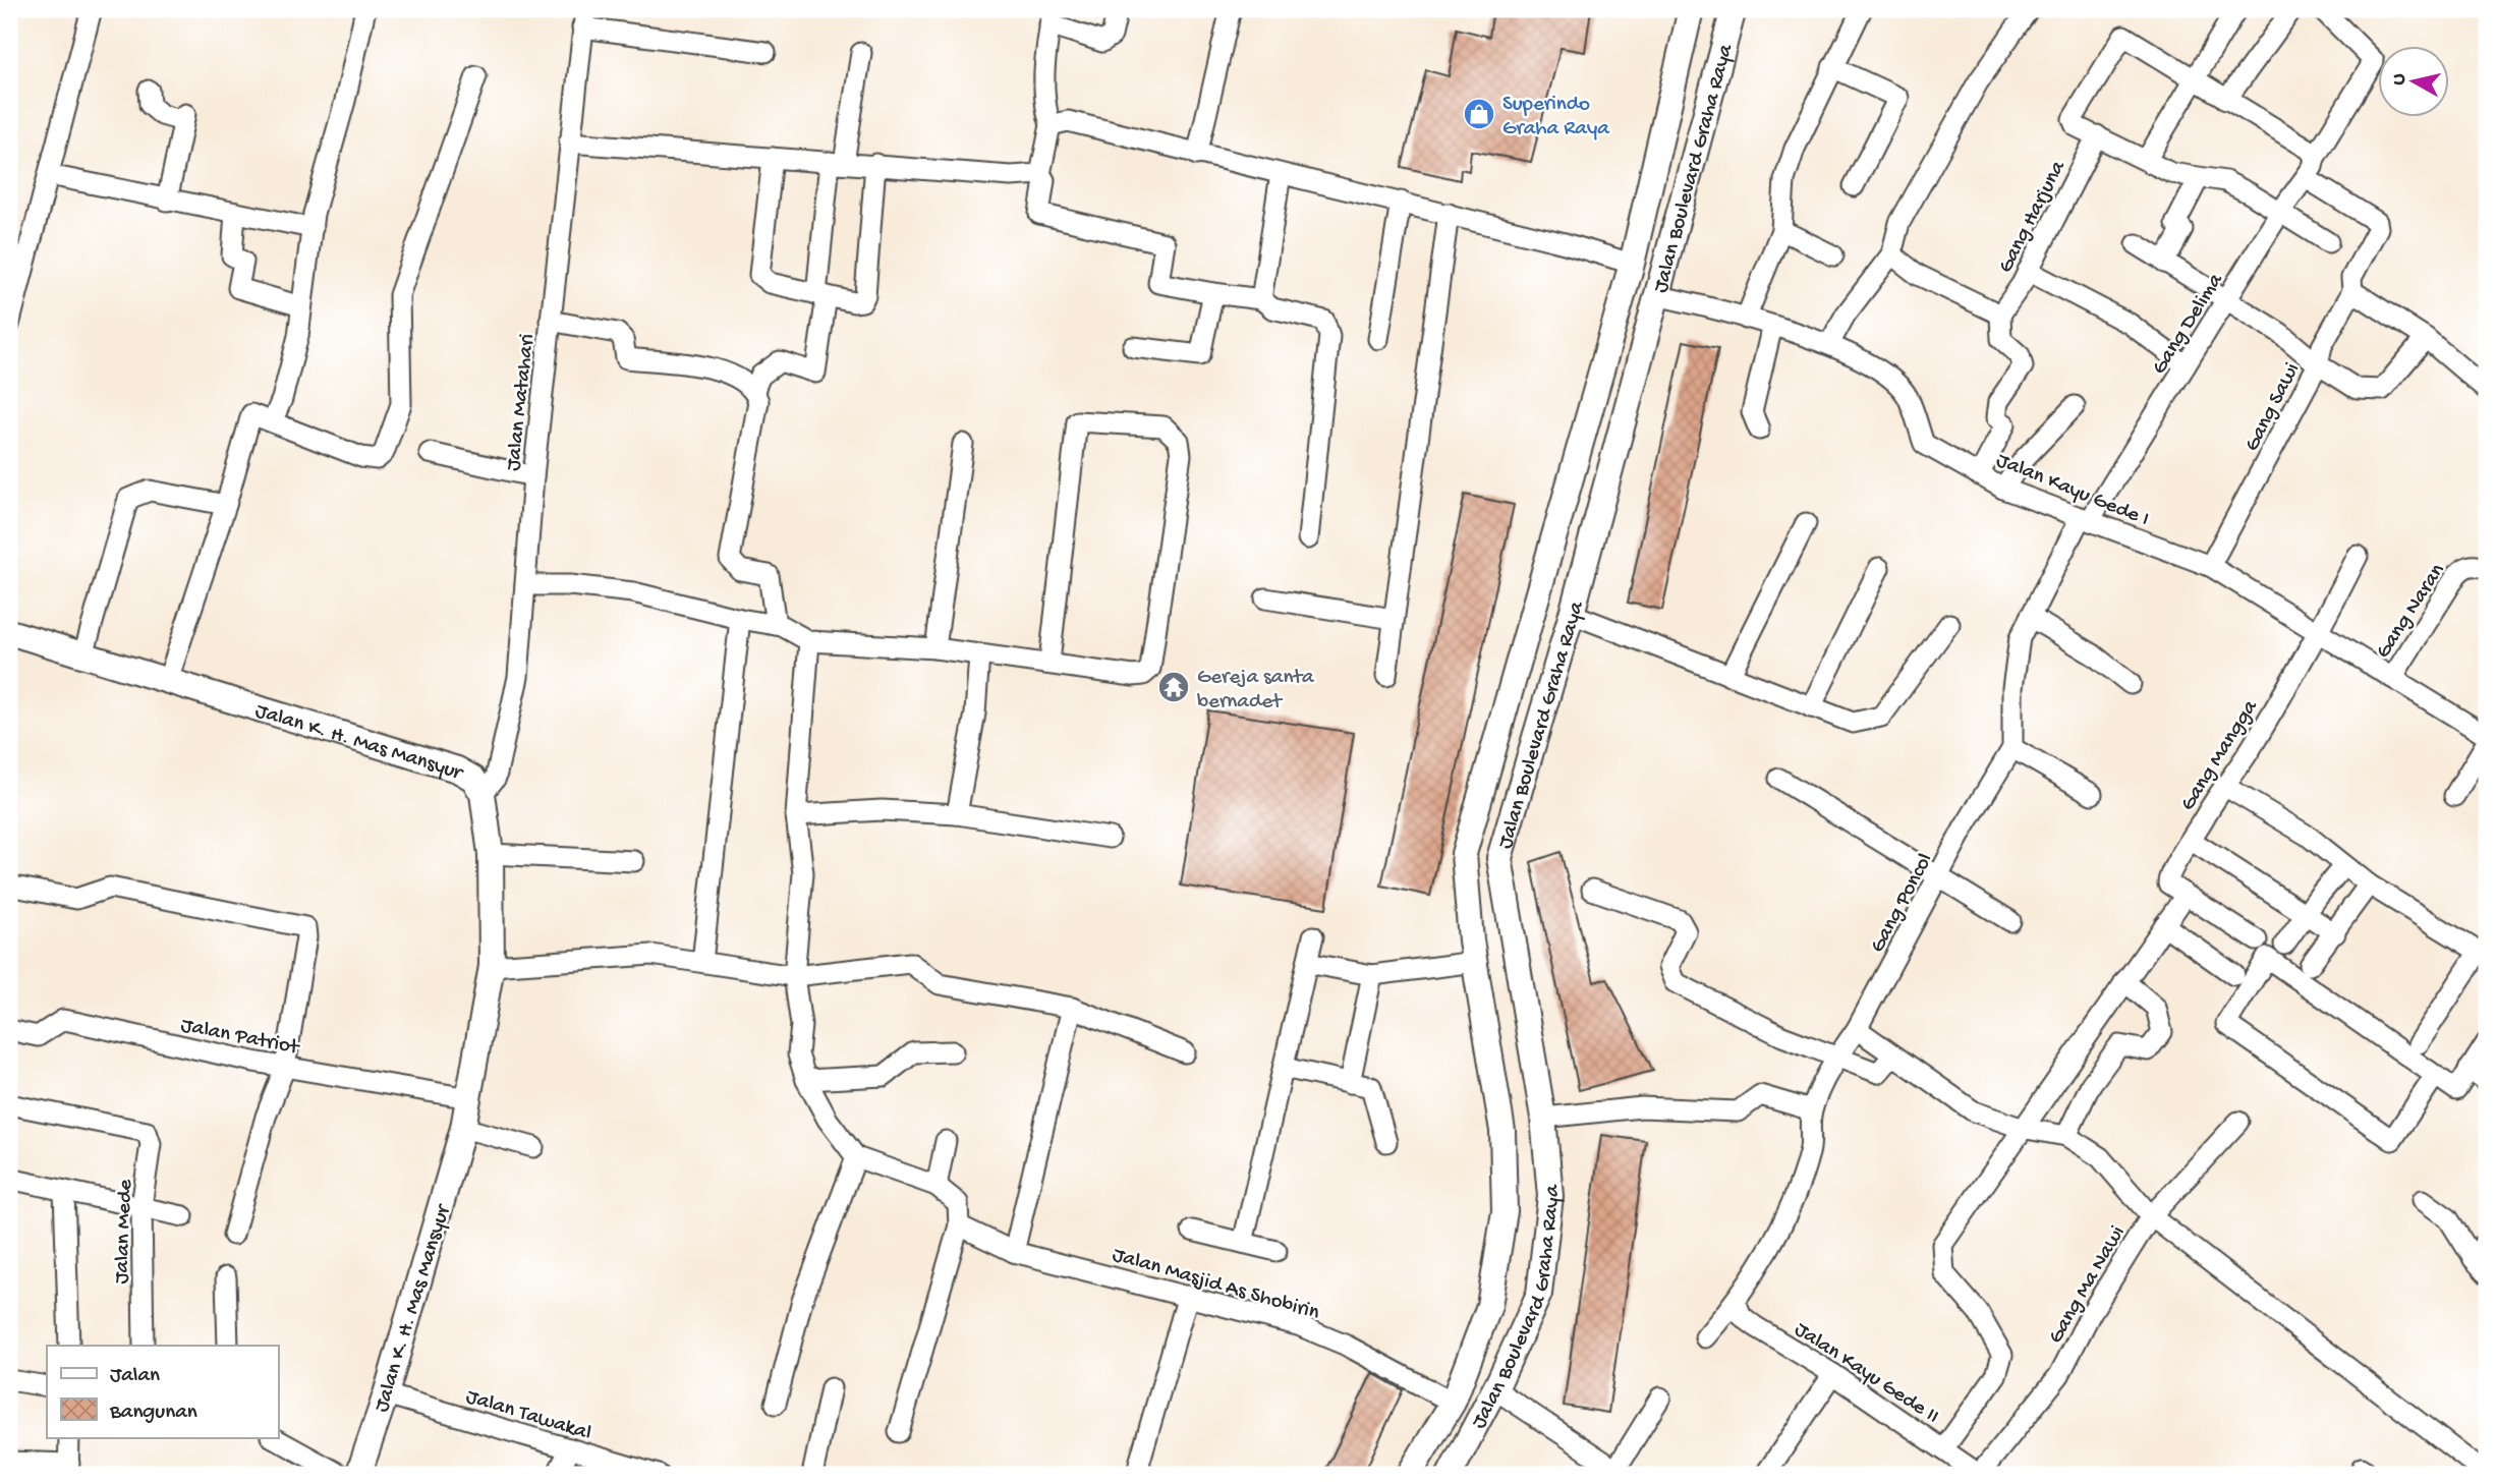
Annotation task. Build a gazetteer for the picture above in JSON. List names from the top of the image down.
{
  "streets": {
    "main road": ["Jalan Boulevard Graha Raya", "Jalan K. H. Mas Mansyur"],
    "street": [
      "Gang Harjuna",
      "Gang Delima",
      "Jalan Matahari",
      "Gang Sawi",
      "Jalan Kayu Gede I",
      "Gang Naran",
      "Gang Mangga",
      "Gang Poncol",
      "Jalan Patriot",
      "Jalan Mede",
      "Jalan Masjid As Shobirin",
      "Gang Ma Nawi",
      "Jalan Kayu Gede II",
      "Jalan Tawakal"
    ]
  },
  "crossings": [
    ["Jalan Boulevard Graha Raya", "Jalan Kayu Gede I"],
    ["Jalan Boulevard Graha Raya", "Jalan Masjid As Shobirin"],
    ["Gang Delima", "Gang Sawi"],
    ["Gang Delima", "Jalan Kayu Gede I"],
    ["Jalan Matahari", "Jalan K. H. Mas Mansyur"],
    ["Gang Sawi", "Jalan Kayu Gede I"],
    ["Jalan Kayu Gede I", "Gang Naran"],
    ["Jalan Kayu Gede I", "Gang Mangga"],
    ["Jalan K. H. Mas Mansyur", "Jalan Patriot"],
    ["Jalan K. H. Mas Mansyur", "Jalan Tawakal"],
    ["Gang Poncol", "Jalan Kayu Gede II"],
    ["Gang Ma Nawi", "Jalan Kayu Gede II"]
  ],
  "places": {
    "shop": ["Superindo Graha Raya"],
    "temple": ["Gereja santa bernadet"]
  },
  "legend": ["Jalan", "Bangunan"],
  "north": "left"
}
